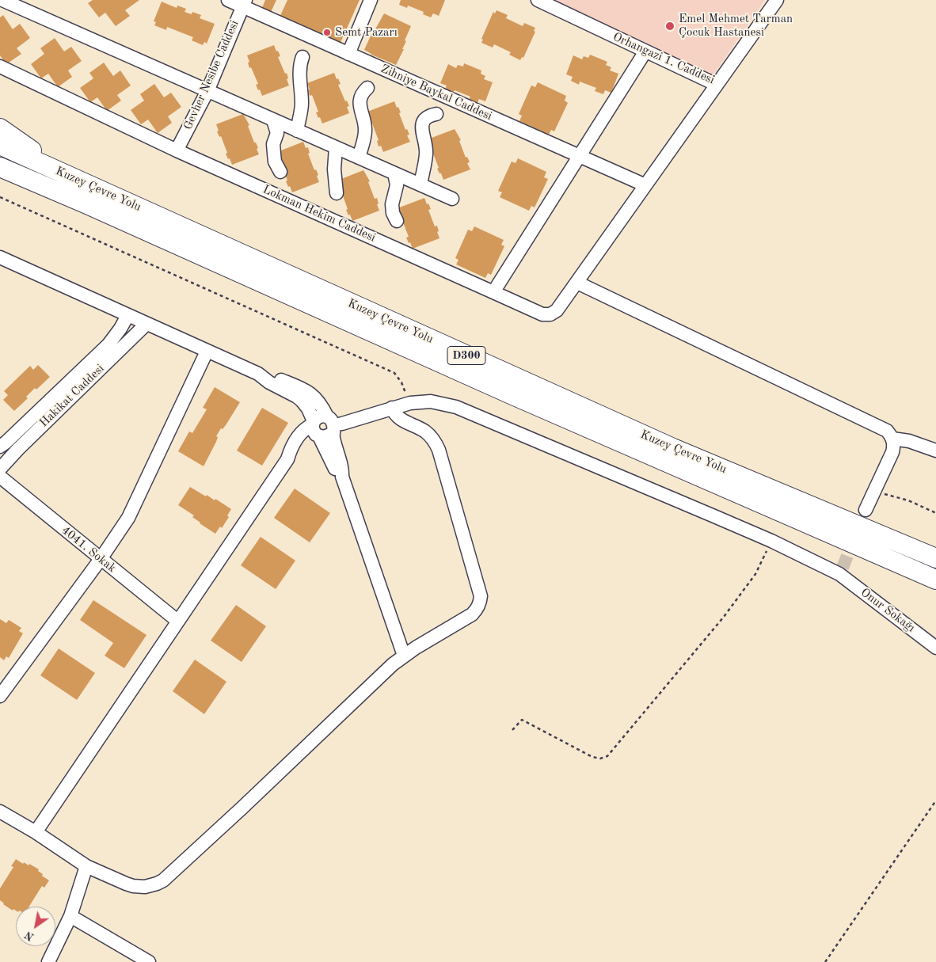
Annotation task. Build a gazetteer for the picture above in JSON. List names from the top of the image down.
{
  "streets": {
    "highway": ["Kuzey Çevre Yolu", "D300"],
    "street": [
      "Orhangazi 1. Caddesi",
      "Gevher Nesibe Caddesi",
      "Zihniye Baykal Caddesi",
      "Lokman Hekim Caddesi",
      "Hakikat Caddesi",
      "4041. Sokak",
      "Onur Sokağı"
    ]
  },
  "crossings": [
    ["Orhangazi 1. Caddesi", "Lokman Hekim Caddesi"],
    ["Gevher Nesibe Caddesi", "Zihniye Baykal Caddesi"],
    ["Gevher Nesibe Caddesi", "Lokman Hekim Caddesi"],
    ["Zihniye Baykal Caddesi", "Lokman Hekim Caddesi"]
  ],
  "places": ["Emel Mehmet Tarman Çocuk Hastanesi", "Semt Pazarı"],
  "north": "bottom left"
}
